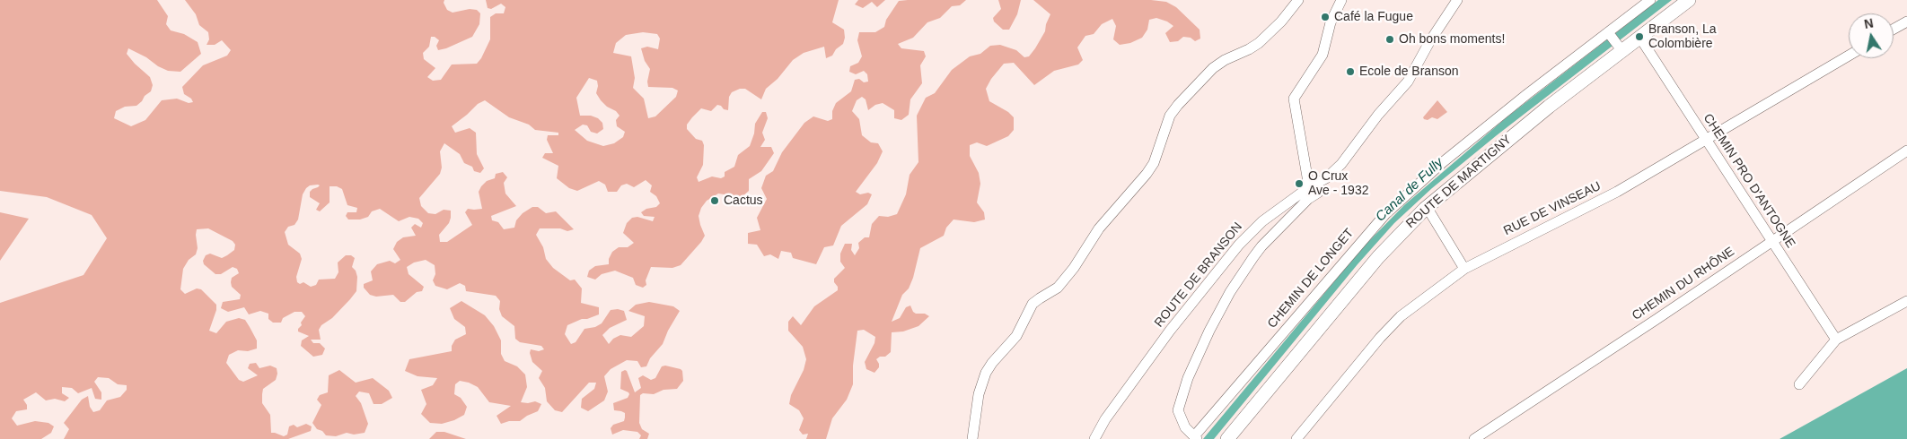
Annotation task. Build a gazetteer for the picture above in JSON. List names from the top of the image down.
{
  "streets": {
    "main road": ["ROUTE DE MARTIGNY"],
    "street": [
      "CHEMIN PRO D'ANTOGNE",
      "RUE DE VINSEAU",
      "ROUTE DE BRANSON",
      "CHEMIN DE LONGET",
      "CHEMIN DU RHÔNE"
    ]
  },
  "crossings": [
    ["CHEMIN PRO D'ANTOGNE", "ROUTE DE MARTIGNY"],
    ["CHEMIN PRO D'ANTOGNE", "RUE DE VINSEAU"],
    ["CHEMIN PRO D'ANTOGNE", "CHEMIN DU RHÔNE"]
  ],
  "water": ["Canal de Fully"],
  "places": [
    "Café la Fugue",
    "Branson, La Colombière",
    "Oh bons moments!",
    "Ecole de Branson",
    "O Crux Ave - 1932",
    "Cactus"
  ],
  "north": "top"
}
